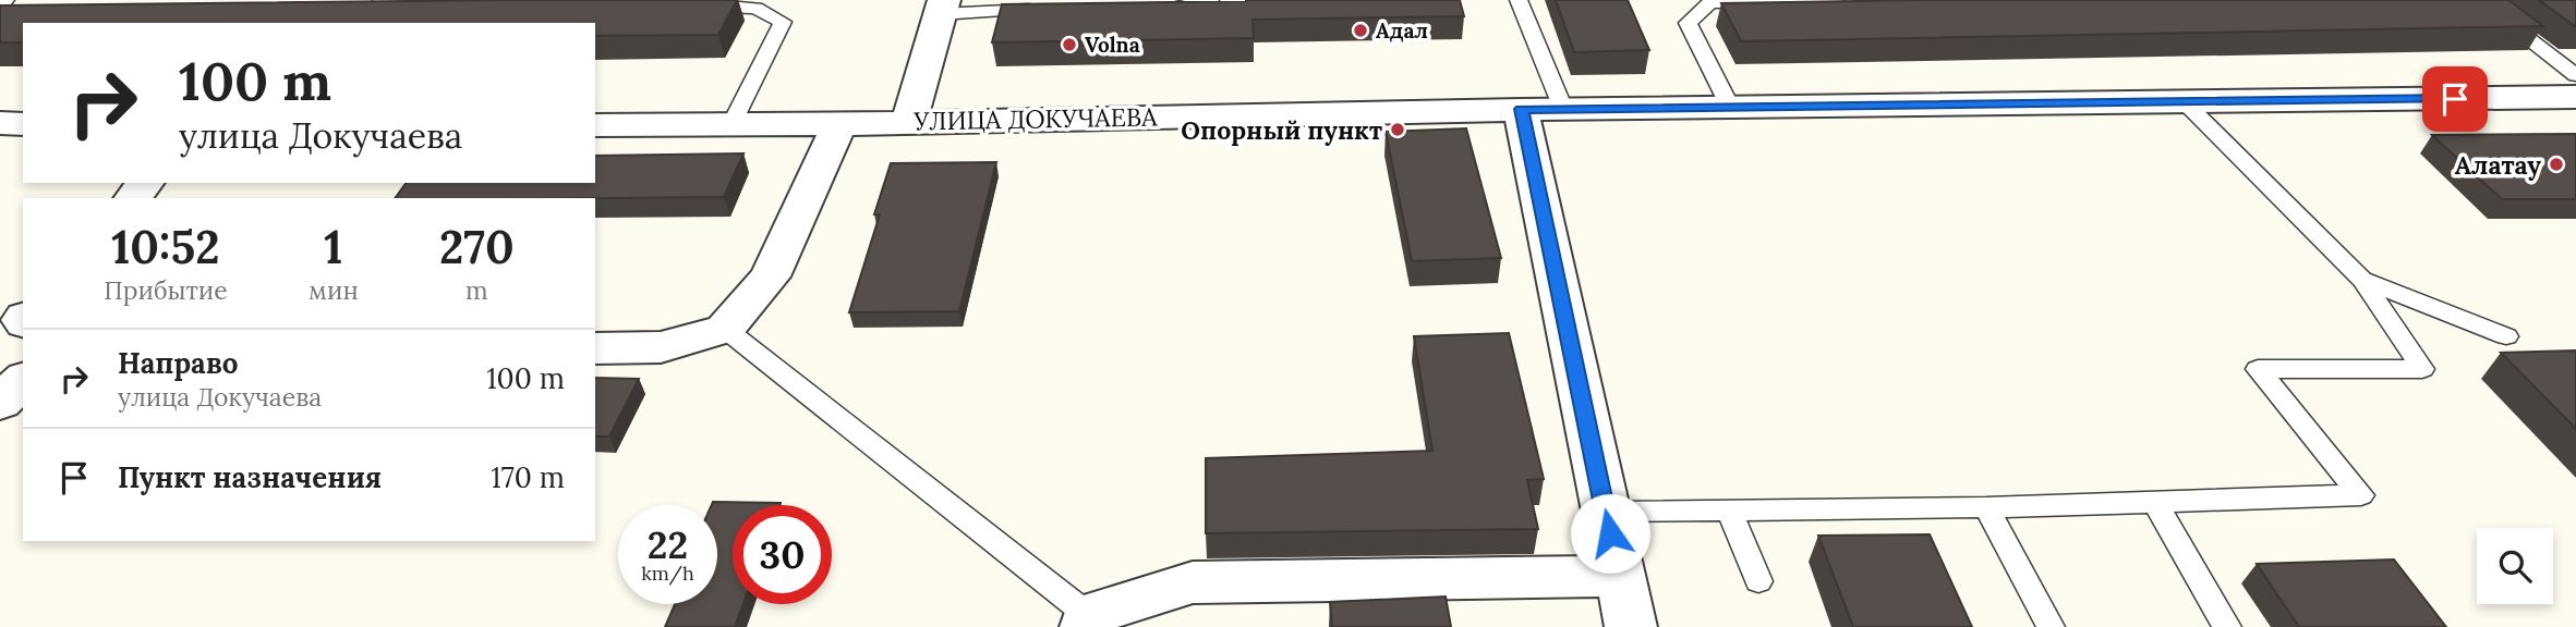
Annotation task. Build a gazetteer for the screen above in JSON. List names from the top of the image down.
{
  "streets": {
    "street": ["УЛИЦА ДОКУЧАЕВА"]
  },
  "places": [
    "Адал",
    "Volna",
    "Опорный пункт",
    "Алатау"
  ],
  "page": {
    "turn": ["100 m", "улица Докучаева"],
    "eta": [
      "10:52",
      "Прибытие",
      "1",
      "мин",
      "270",
      "m"
    ],
    "list": [
      {
        "name": "Направо",
        "note": "улица Докучаева",
        "value": "100 m"
      },
      {
        "name": "Пункт назначения",
        "value": "170 m"
      }
    ],
    "speed": "22 km/h",
    "limit": "30"
  }
}
